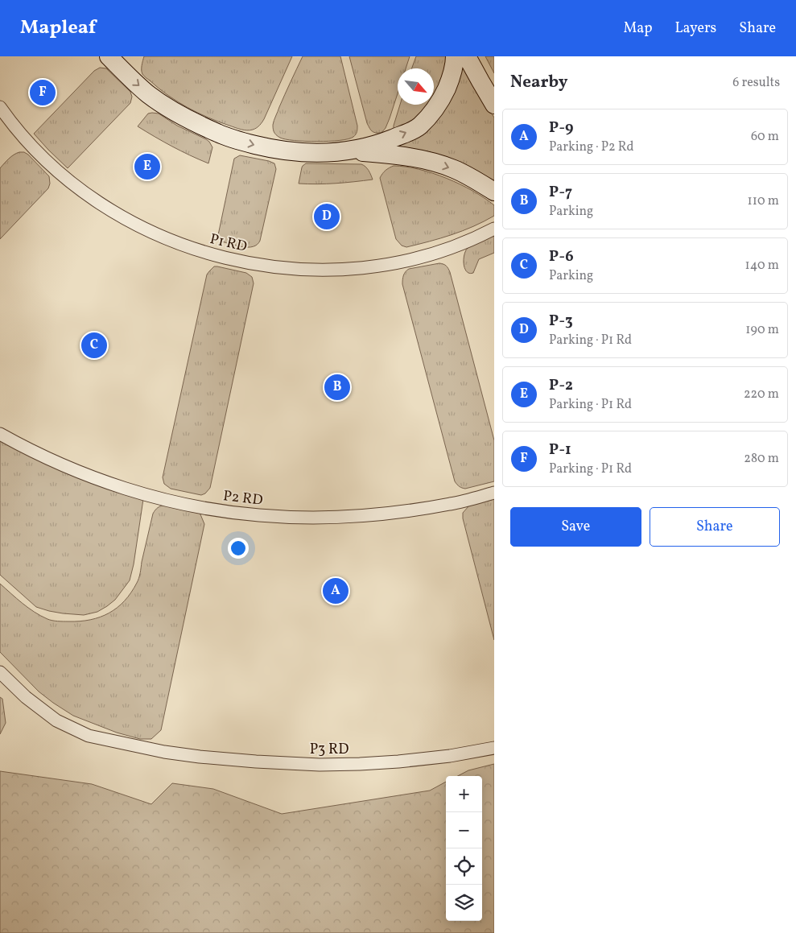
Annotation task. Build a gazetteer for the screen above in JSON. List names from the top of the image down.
{
  "streets": {
    "street": ["P1 RD", "P2 RD", "P3 RD"]
  },
  "north": "bottom right",
  "page": {
    "header": "Mapleaf",
    "nav": ["Map", "Layers", "Share"],
    "heading": ["Nearby", "6 results"],
    "pins": [
      "F",
      "E",
      "D",
      "C",
      "B",
      "A"
    ],
    "list": [
      {
        "mark": "A",
        "name": "P-9",
        "note": "Parking · P2 Rd",
        "value": "60 m"
      },
      {
        "mark": "B",
        "name": "P-7",
        "note": "Parking",
        "value": "110 m"
      },
      {
        "mark": "C",
        "name": "P-6",
        "note": "Parking",
        "value": "140 m"
      },
      {
        "mark": "D",
        "name": "P-3",
        "note": "Parking · P1 Rd",
        "value": "190 m"
      },
      {
        "mark": "E",
        "name": "P-2",
        "note": "Parking · P1 Rd",
        "value": "220 m"
      },
      {
        "mark": "F",
        "name": "P-1",
        "note": "Parking · P1 Rd",
        "value": "280 m"
      }
    ],
    "buttons": ["Save", "Share"],
    "map_buttons": ["+", "−"]
  }
}
